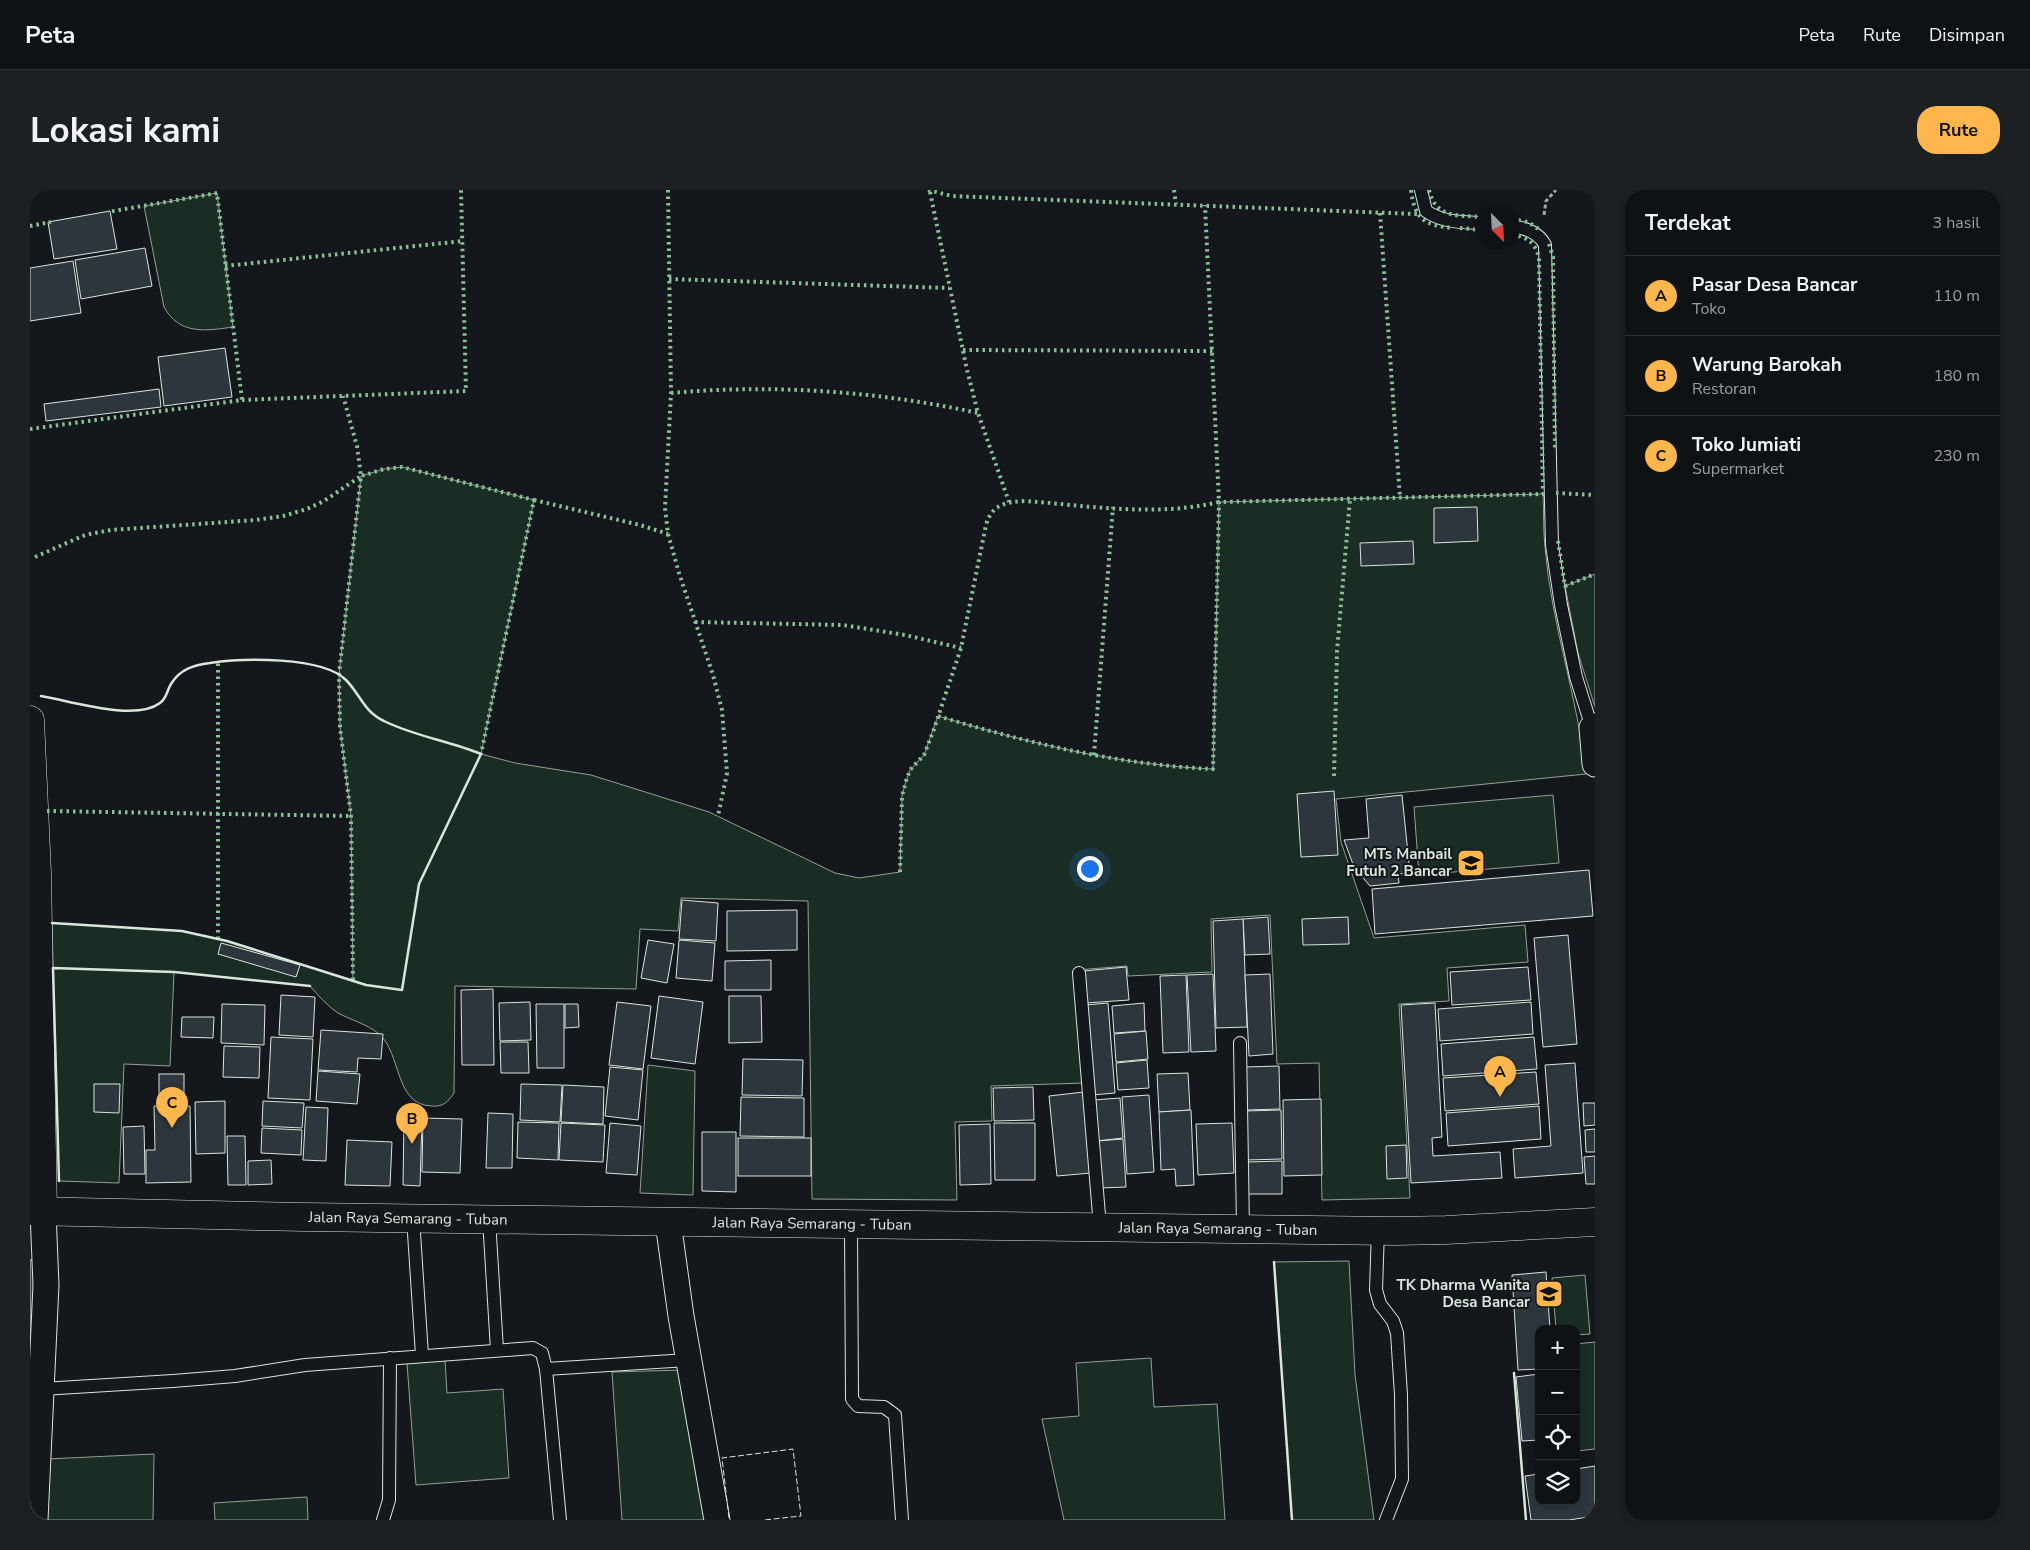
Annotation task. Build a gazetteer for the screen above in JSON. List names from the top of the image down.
{
  "streets": {
    "main road": ["Jalan Raya Semarang - Tuban"]
  },
  "places": {
    "school or university": ["MTs Manbail Futuh 2 Bancar", "TK Dharma Wanita Desa Bancar"]
  },
  "north": "bottom right",
  "page": {
    "header": "Peta",
    "nav": ["Peta", "Rute", "Disimpan"],
    "buttons": "Rute",
    "title": "Lokasi kami",
    "heading": ["Terdekat", "3 hasil"],
    "list": [
      {
        "mark": "A",
        "name": "Pasar Desa Bancar",
        "note": "Toko",
        "value": "110 m"
      },
      {
        "mark": "B",
        "name": "Warung Barokah",
        "note": "Restoran",
        "value": "180 m"
      },
      {
        "mark": "C",
        "name": "Toko Jumiati",
        "note": "Supermarket",
        "value": "230 m"
      }
    ],
    "pins": ["A", "C", "B"],
    "map_buttons": ["+", "−"]
  }
}
